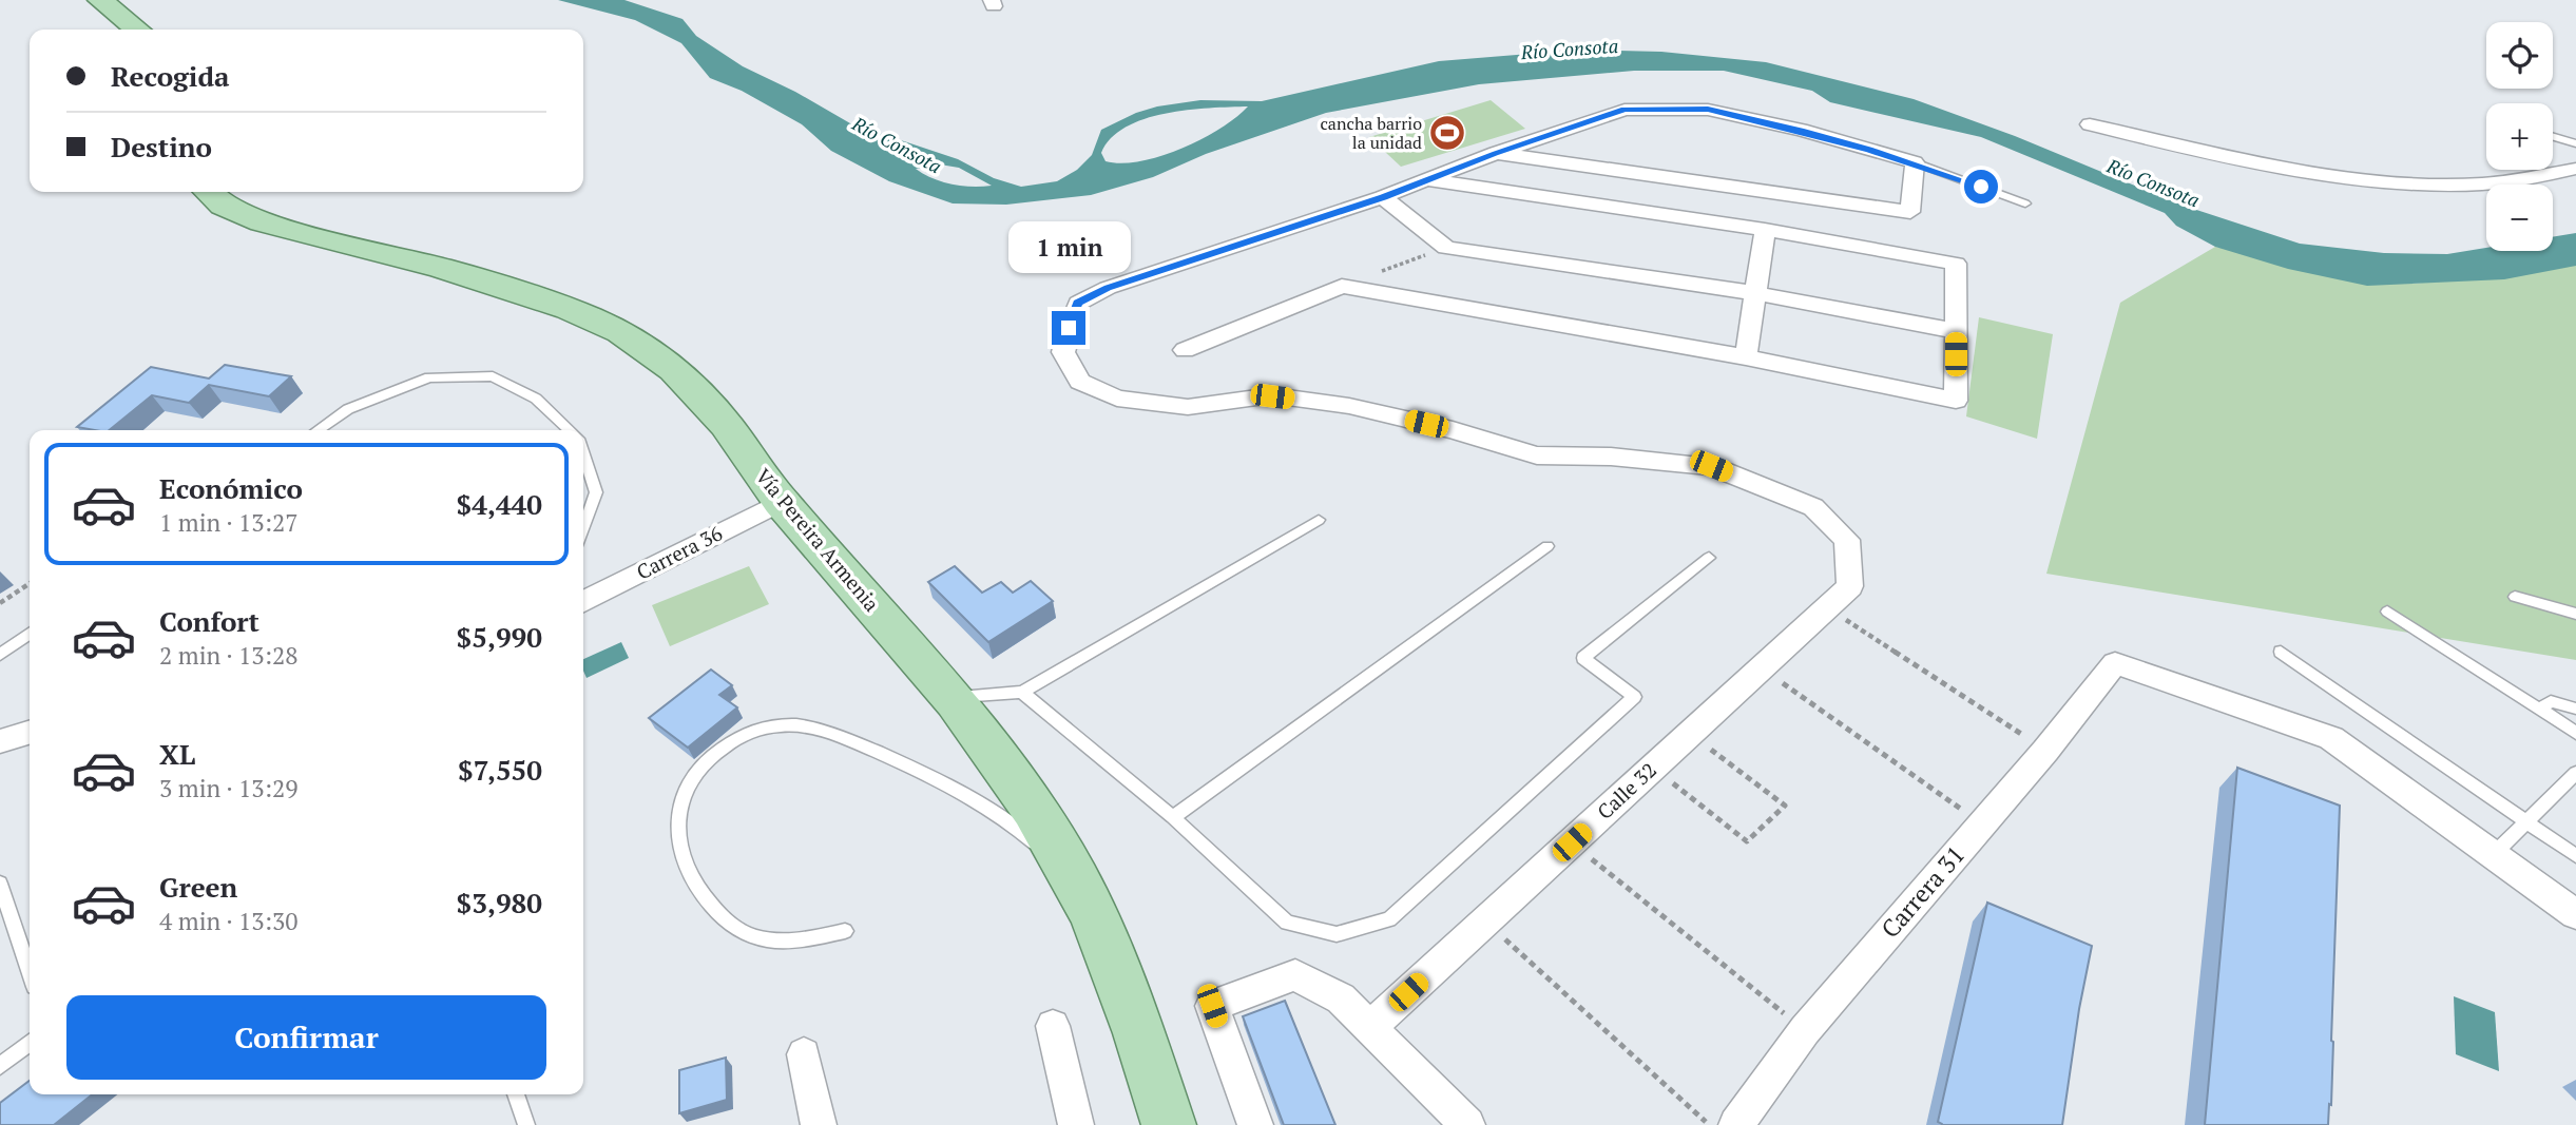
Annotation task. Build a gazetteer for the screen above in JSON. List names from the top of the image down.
{
  "streets": {
    "main road": ["Vía Pereira Armenia"],
    "street": ["Carrera 36", "Calle 32", "Carrera 31"]
  },
  "crossings": [
    ["Vía Pereira Armenia", "Carrera 36"]
  ],
  "water": ["Río Consota"],
  "places": {
    "sports": ["cancha barrio la unidad"]
  },
  "page": {
    "map_buttons": ["+", "−"],
    "banner": ["Recogida", "Destino"],
    "bubble": "1 min",
    "list": [
      {
        "name": "Económico",
        "note": "1 min · 13:27",
        "value": "$4,440"
      },
      {
        "name": "Confort",
        "note": "2 min · 13:28",
        "value": "$5,990"
      },
      {
        "name": "XL",
        "note": "3 min · 13:29",
        "value": "$7,550"
      },
      {
        "name": "Green",
        "note": "4 min · 13:30",
        "value": "$3,980"
      }
    ],
    "buttons": "Confirmar"
  }
}
